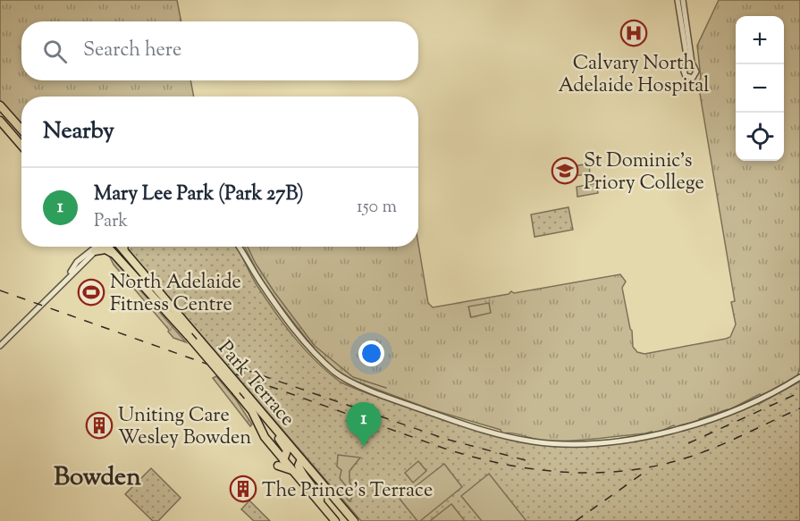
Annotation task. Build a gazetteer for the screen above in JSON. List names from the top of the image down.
{
  "streets": {
    "highway": ["Park Terrace"]
  },
  "districts": ["Bowden"],
  "places": {
    "hospital": ["Calvary North Adelaide Hospital"],
    "school or university": ["St Dominic’s Priory College"],
    "sports": ["North Adelaide Fitness Centre"],
    "building": ["Uniting Care Wesley Bowden", "The Prince’s Terrace"]
  },
  "page": {
    "map_buttons": ["+", "−"],
    "search": "Search here",
    "heading": "Nearby",
    "list": [
      {
        "mark": "1",
        "name": "Mary Lee Park (Park 27B)",
        "note": "Park",
        "value": "150 m"
      }
    ],
    "pins": "1"
  }
}
